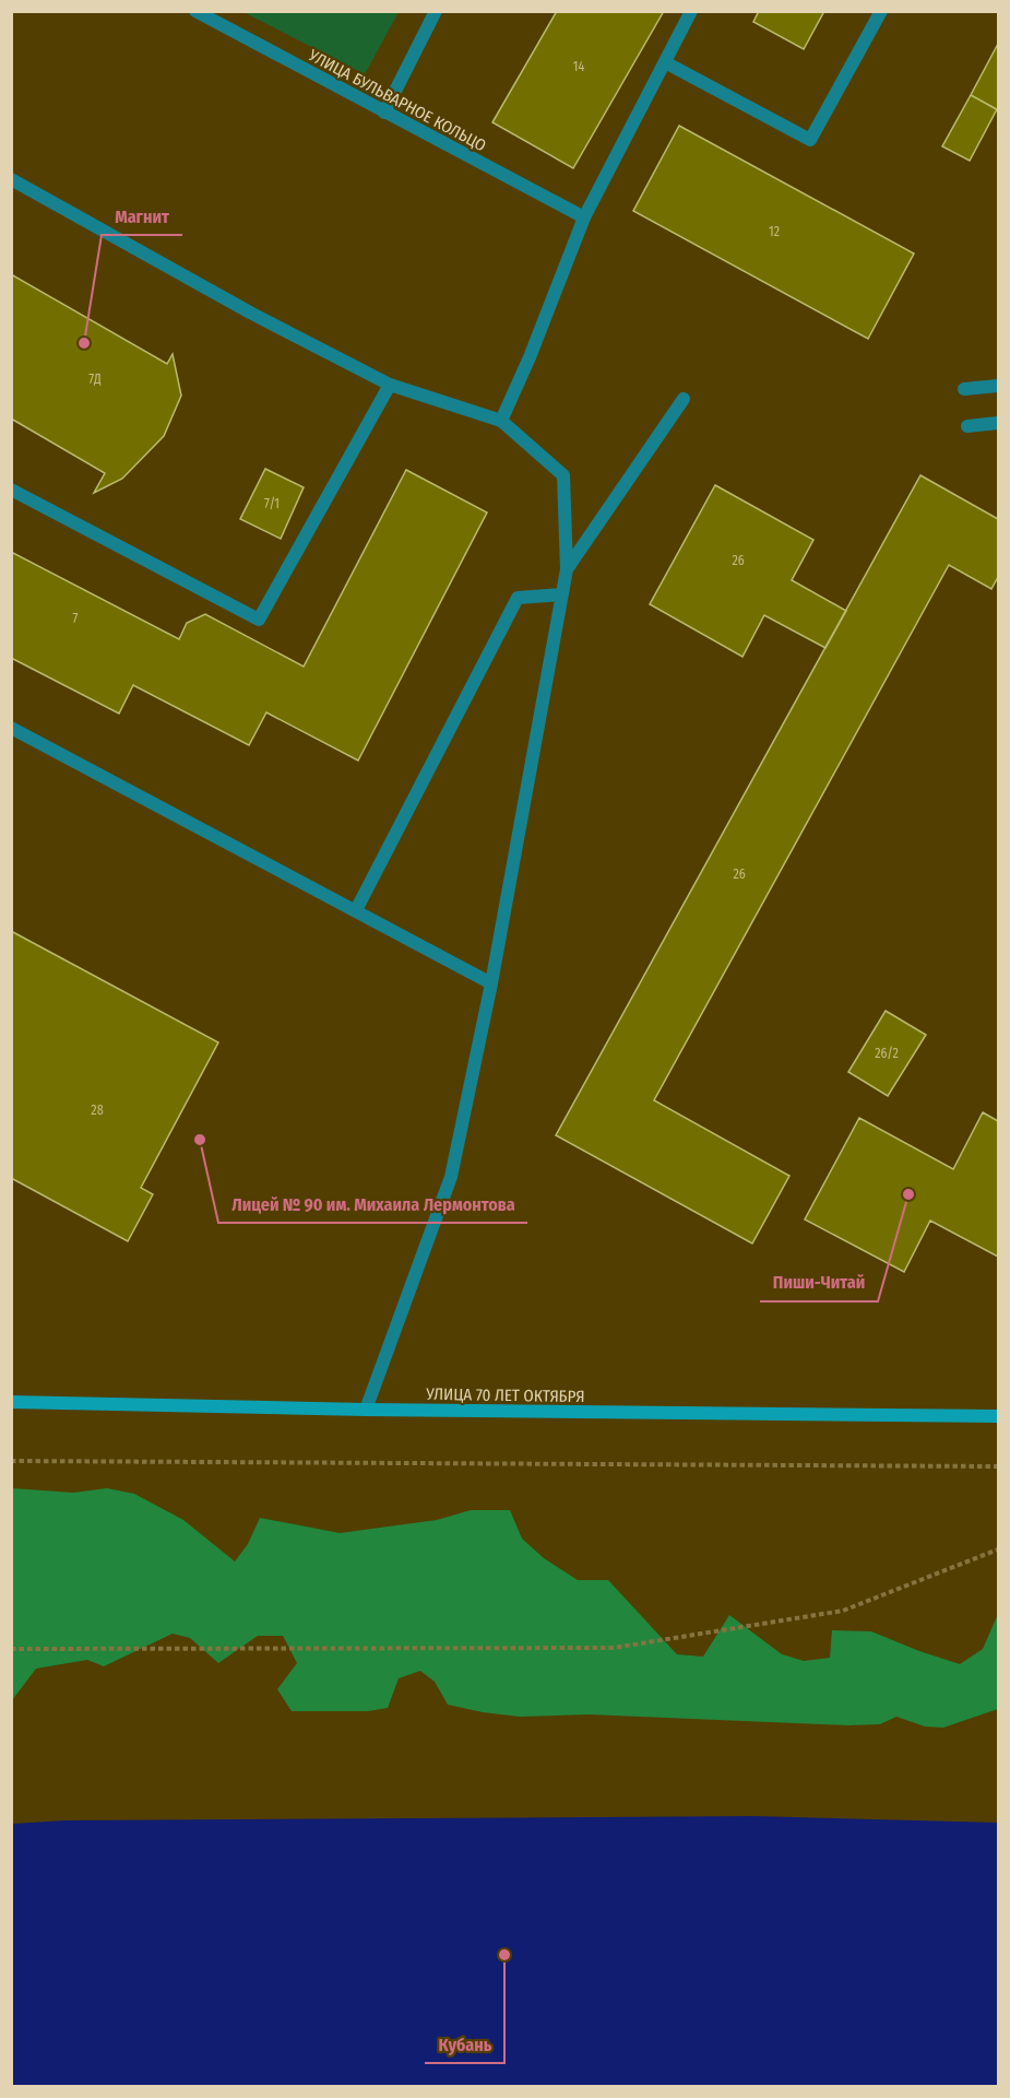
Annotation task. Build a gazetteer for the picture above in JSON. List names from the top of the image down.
{
  "streets": {
    "main road": ["УЛИЦА 70 ЛЕТ ОКТЯБРЯ"],
    "street": ["УЛИЦА БУЛЬВАРНОЕ КОЛЬЦО"]
  },
  "places": [
    "Магнит",
    "Лицей № 90 им. Михаила Лермонтова",
    "Пиши-Читай",
    "Кубань"
  ],
  "house_numbers": [
    "14",
    "12",
    "7Д",
    "7/1",
    "26",
    "7",
    "26",
    "26/2",
    "28"
  ]
}
